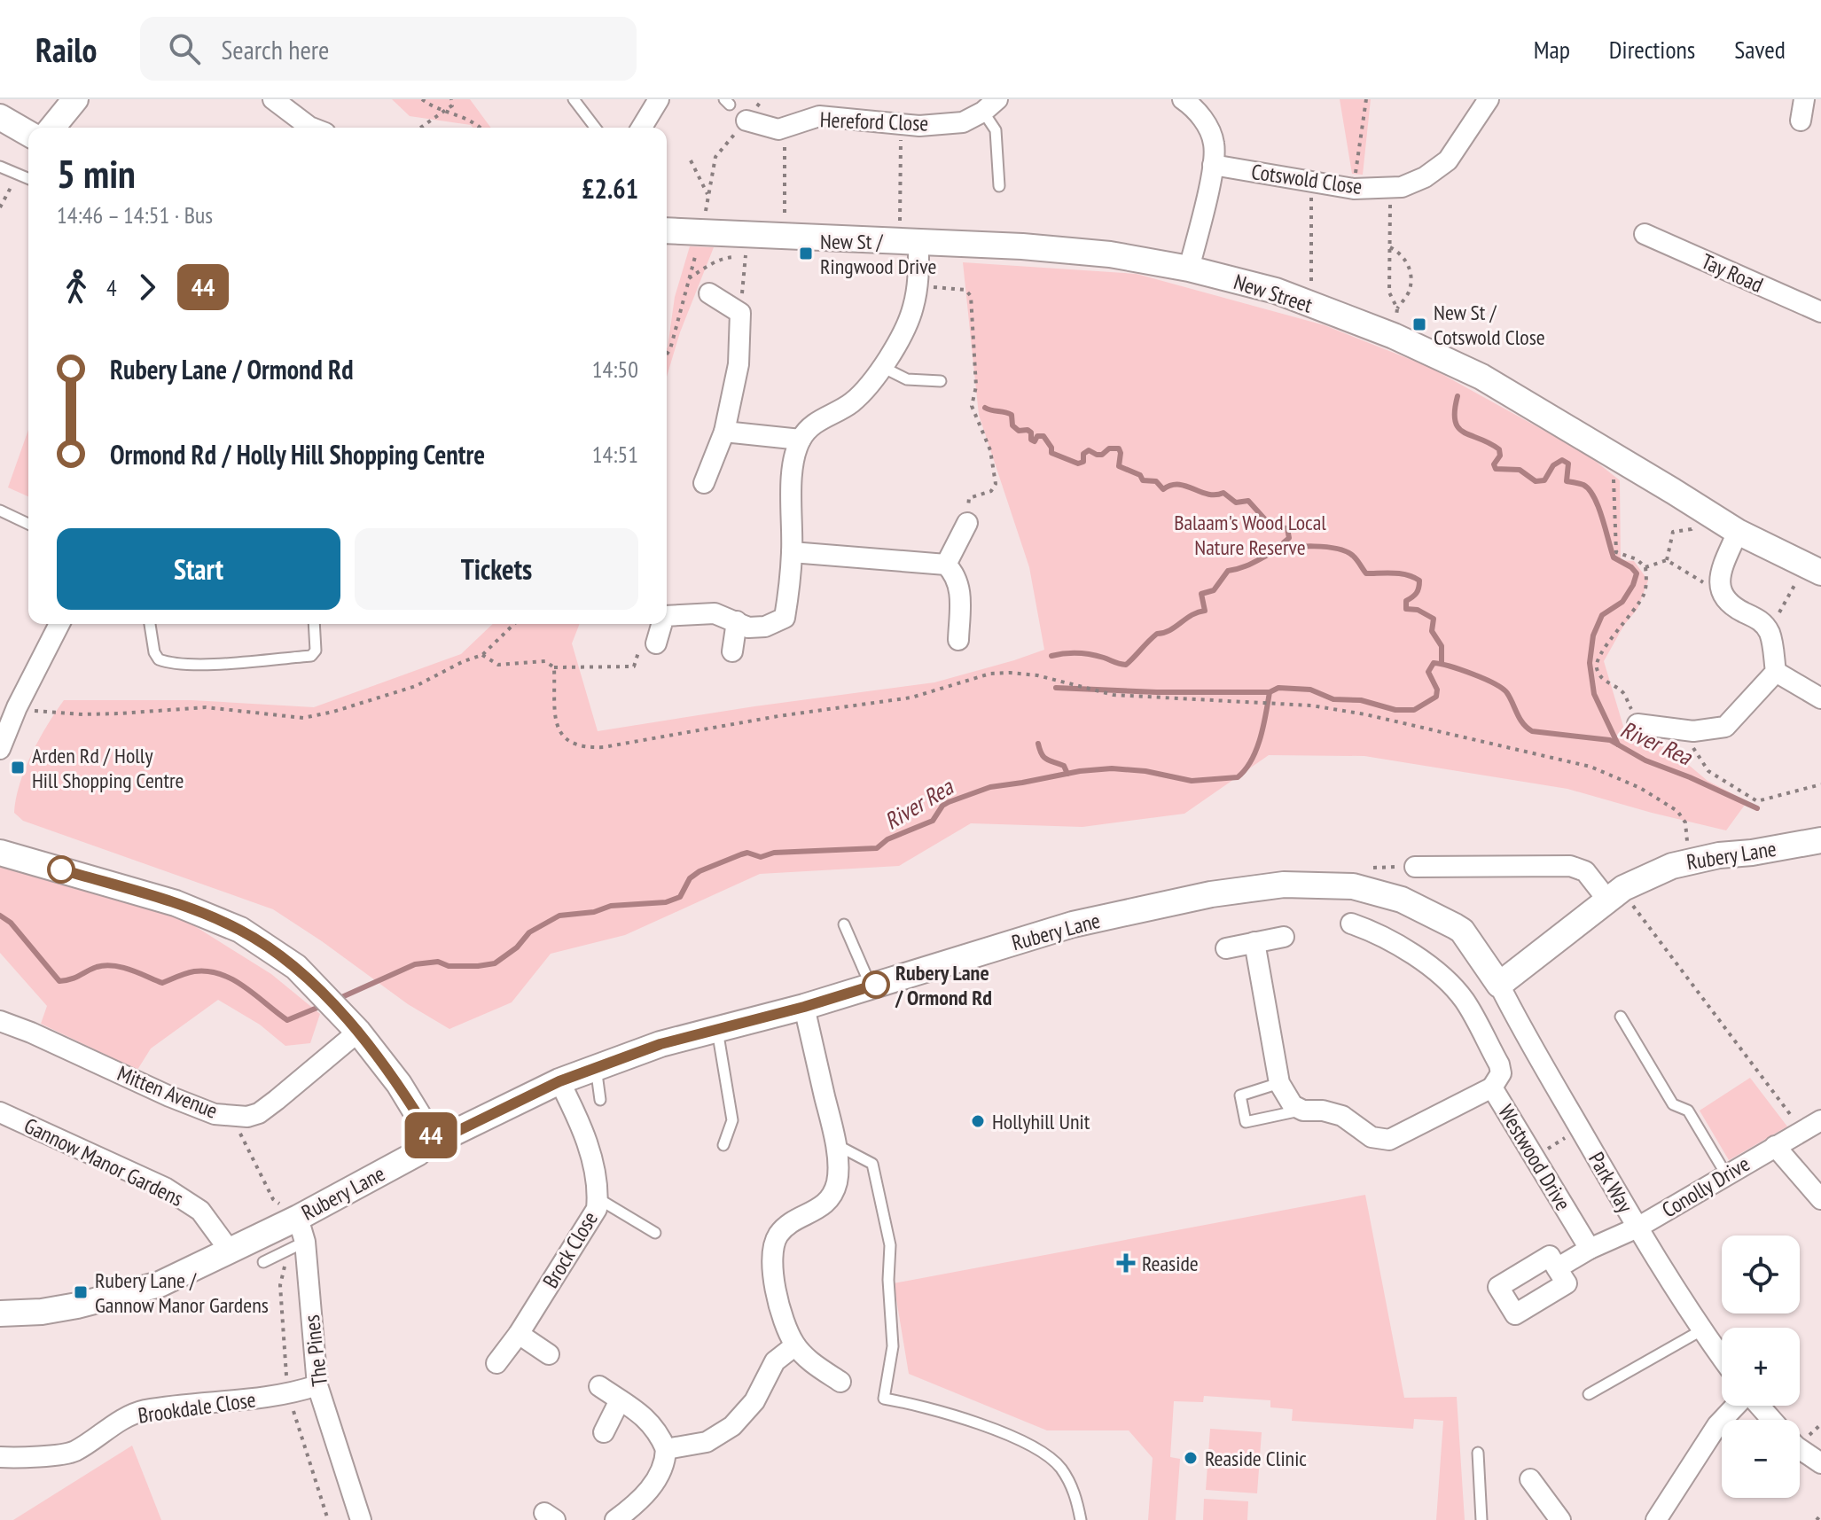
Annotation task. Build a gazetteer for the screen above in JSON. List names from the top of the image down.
{
  "streets": {
    "street": [
      "Hereford Close",
      "Cotswold Close",
      "Tay Road",
      "New Street",
      "Rubery Lane",
      "Mitten Avenue",
      "Westwood Drive",
      "Gannow Manor Gardens",
      "Park Way",
      "Conolly Drive",
      "Brock Close",
      "The Pines",
      "Brookdale Close"
    ]
  },
  "crossings": [
    ["Rubery Lane", "Gannow Manor Gardens"],
    ["Rubery Lane", "Park Way"],
    ["Rubery Lane", "Brock Close"],
    ["Rubery Lane", "The Pines"],
    ["Park Way", "Conolly Drive"],
    ["The Pines", "Brookdale Close"]
  ],
  "water": ["River Rea"],
  "parks": ["Balaam's Wood Local Nature Reserve"],
  "places": {
    "transit": [
      "New St / Ringwood Drive",
      "New St / Cotswold Close",
      "Arden Rd / Holly Hill Shopping Centre",
      "Rubery Lane / Gannow Manor Gardens"
    ],
    "other": ["Rubery Lane / Ormond Rd", "Hollyhill Unit", "Reaside Clinic"],
    "health": ["Reaside"]
  },
  "lines": ["bus line 44"],
  "page": {
    "header": "Railo",
    "search": "Search here",
    "nav": ["Map", "Directions", "Saved"],
    "on_map": "44",
    "heading": ["5 min", "14:46 – 14:51 · Bus", "£2.61"],
    "legs": ["4", "44"],
    "list": [
      {
        "name": "Rubery Lane / Ormond Rd",
        "value": "14:50"
      },
      {
        "name": "Ormond Rd / Holly Hill Shopping Centre",
        "value": "14:51"
      }
    ],
    "buttons": ["Start", "Tickets"],
    "map_buttons": ["+", "−"]
  }
}
